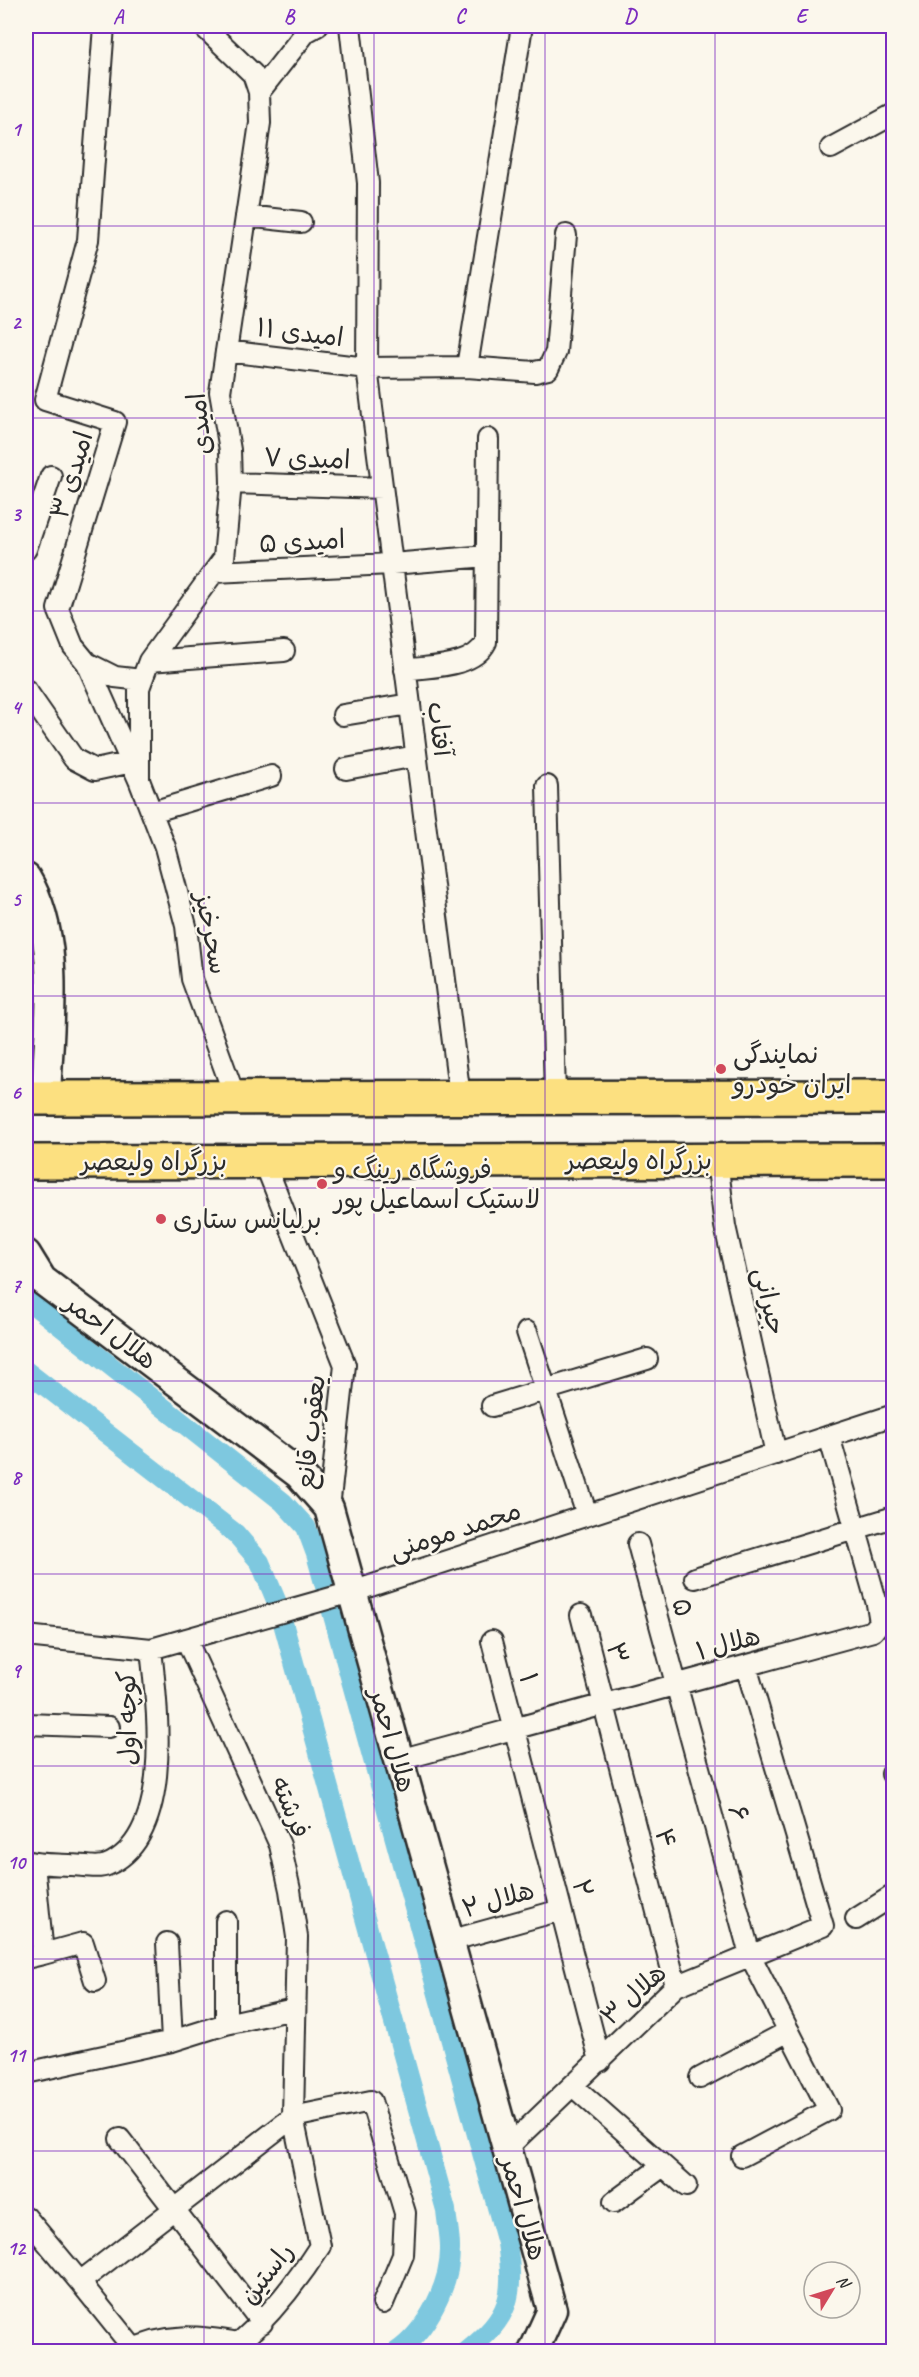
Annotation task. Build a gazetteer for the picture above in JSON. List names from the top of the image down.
{
  "streets": {
    "highway": ["بزرگراه ولیعصر"],
    "main road": ["هلال احمر"],
    "street": [
      "امیدی ۱۱",
      "امیدی",
      "امیدی ۷",
      "امیدی ۳",
      "امیدی ۵",
      "آفتاب",
      "سحرخیز",
      "جیرانی",
      "یعقوب قانع",
      "محمد مومنی",
      "۵",
      "هلال ۱",
      "۳",
      "۱",
      "کوچه اول",
      "فرشته",
      "۶",
      "۴",
      "۲",
      "هلال ۲",
      "هلال ۳",
      "راستین"
    ]
  },
  "crossings": [
    ["امیدی ۱۱", "امیدی"],
    ["امیدی ۱۱", "آفتاب"],
    ["امیدی", "امیدی ۷"],
    ["امیدی", "امیدی ۳"],
    ["امیدی", "امیدی ۵"],
    ["امیدی", "سحرخیز"],
    ["امیدی ۷", "آفتاب"],
    ["امیدی ۳", "سحرخیز"],
    ["امیدی ۵", "آفتاب"],
    ["بزرگراه ولیعصر", "جیرانی"],
    ["بزرگراه ولیعصر", "یعقوب قانع"],
    ["جیرانی", "محمد مومنی"],
    ["هلال احمر", "یعقوب قانع"],
    ["هلال احمر", "محمد مومنی"],
    ["هلال احمر", "هلال ۱"],
    ["هلال احمر", "هلال ۲"],
    ["هلال احمر", "هلال ۳"],
    ["محمد مومنی", "هلال ۱"],
    ["محمد مومنی", "کوچه اول"],
    ["محمد مومنی", "فرشته"],
    ["۵", "هلال ۱"],
    ["۵", "۶"],
    ["هلال ۱", "۳"],
    ["هلال ۱", "۱"],
    ["هلال ۱", "۶"],
    ["هلال ۱", "۴"],
    ["هلال ۱", "۲"],
    ["هلال ۱", "هلال ۳"],
    ["۳", "۴"],
    ["۱", "۲"],
    ["فرشته", "راستین"],
    ["۶", "هلال ۳"],
    ["۴", "هلال ۳"],
    ["۲", "هلال ۲"],
    ["۲", "هلال ۳"]
  ],
  "places": ["نمایندگی ایران خودرو", "فروشگاه رینگ و لاستیک اسماعیل پور", "برلیانس ستاری"],
  "north": "top right",
  "grid": {
    "columns": [
      "A",
      "B",
      "C",
      "D",
      "E"
    ],
    "rows": [
      "1",
      "2",
      "3",
      "4",
      "5",
      "6",
      "7",
      "8",
      "9",
      "10",
      "11",
      "12"
    ]
  }
}
